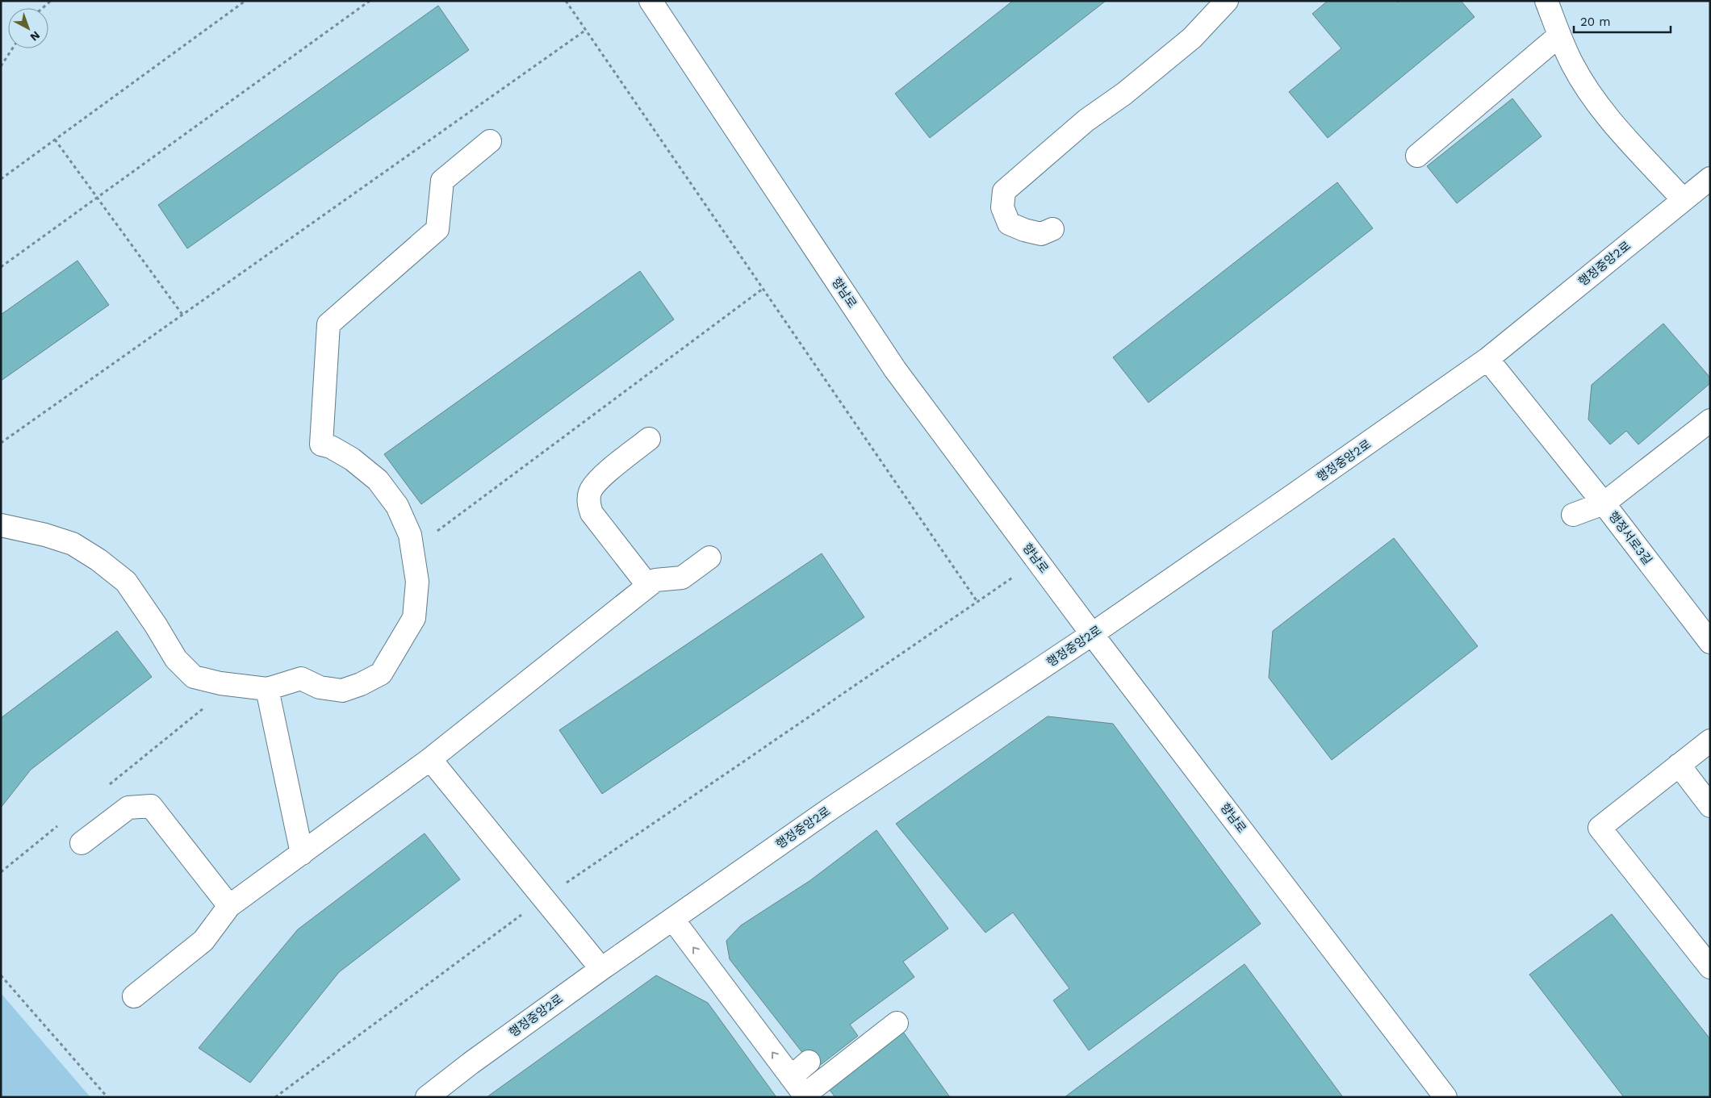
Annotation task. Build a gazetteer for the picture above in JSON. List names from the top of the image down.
{
  "streets": {
    "street": ["행정중앙2로", "향남로", "행정서로3길"]
  },
  "crossings": [
    ["행정중앙2로", "향남로"]
  ],
  "scale_bar": "20 m",
  "north": "bottom right"
}
